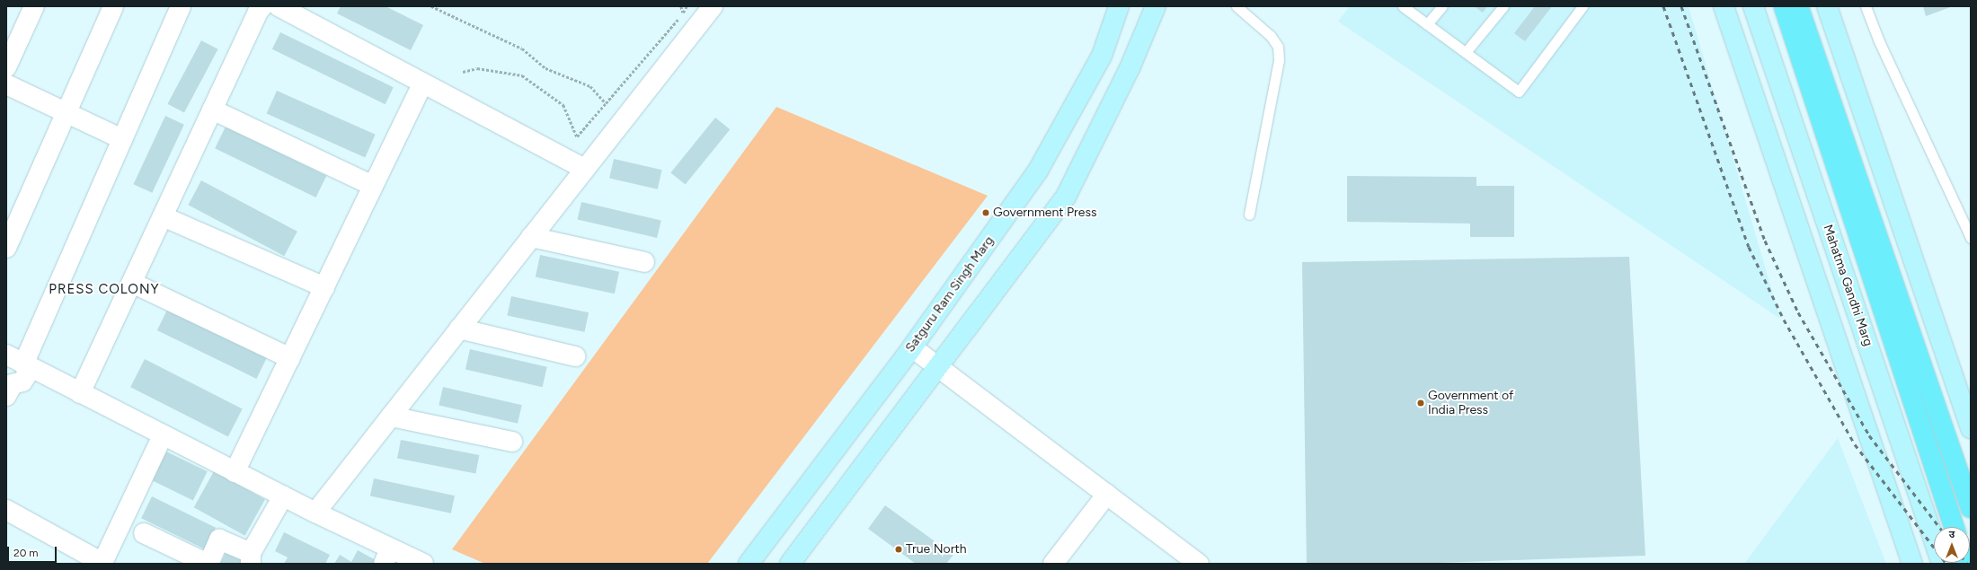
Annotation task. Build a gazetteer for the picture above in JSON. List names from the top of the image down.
{
  "streets": {
    "main road": ["Mahatma Gandhi Marg", "Satguru Ram Singh Marg"]
  },
  "districts": ["PRESS COLONY"],
  "places": ["Government Press", "Government of India Press", "True North"],
  "scale_bar": "20 m",
  "north": "top"
}
